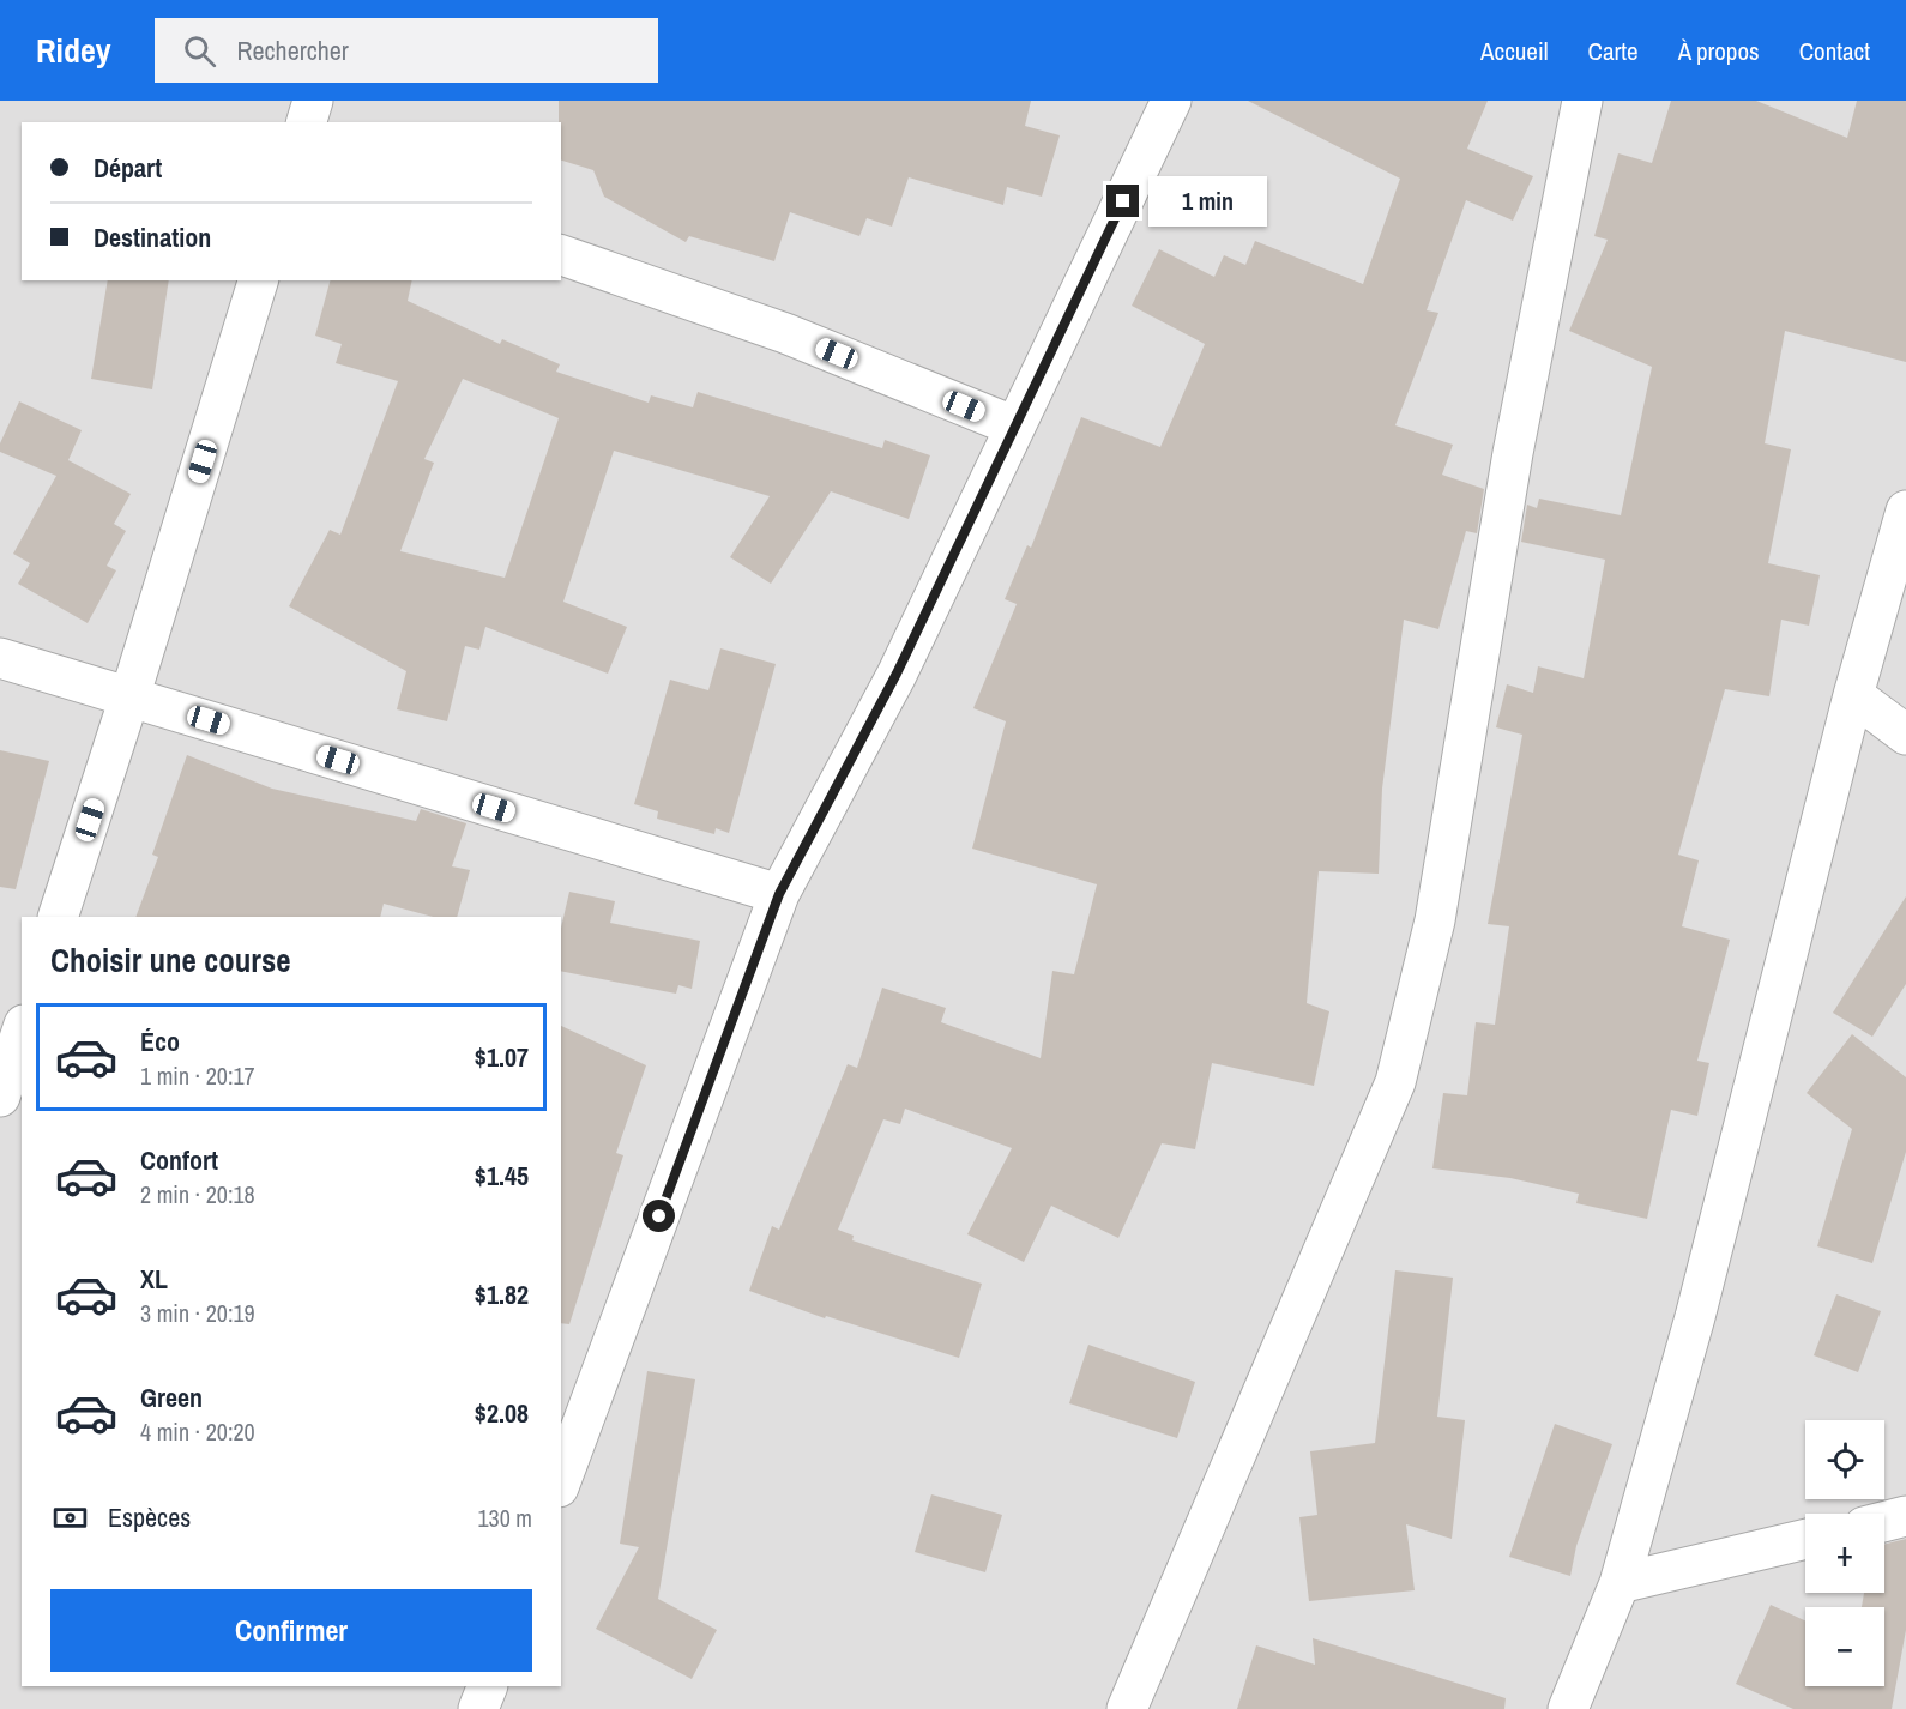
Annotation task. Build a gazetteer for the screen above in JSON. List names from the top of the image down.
{
  "page": {
    "header": "Ridey",
    "search": "Rechercher",
    "nav": [
      "Accueil",
      "Carte",
      "À propos",
      "Contact"
    ],
    "banner": ["Départ", "Destination"],
    "bubble": "1 min",
    "heading": "Choisir une course",
    "list": [
      {
        "name": "Éco",
        "note": "1 min · 20:17",
        "value": "$1.07"
      },
      {
        "name": "Confort",
        "note": "2 min · 20:18",
        "value": "$1.45"
      },
      {
        "name": "XL",
        "note": "3 min · 20:19",
        "value": "$1.82"
      },
      {
        "name": "Green",
        "note": "4 min · 20:20",
        "value": "$2.08"
      }
    ],
    "map_buttons": ["+", "−"],
    "pay": ["Espèces", "130 m"],
    "buttons": "Confirmer"
  }
}
